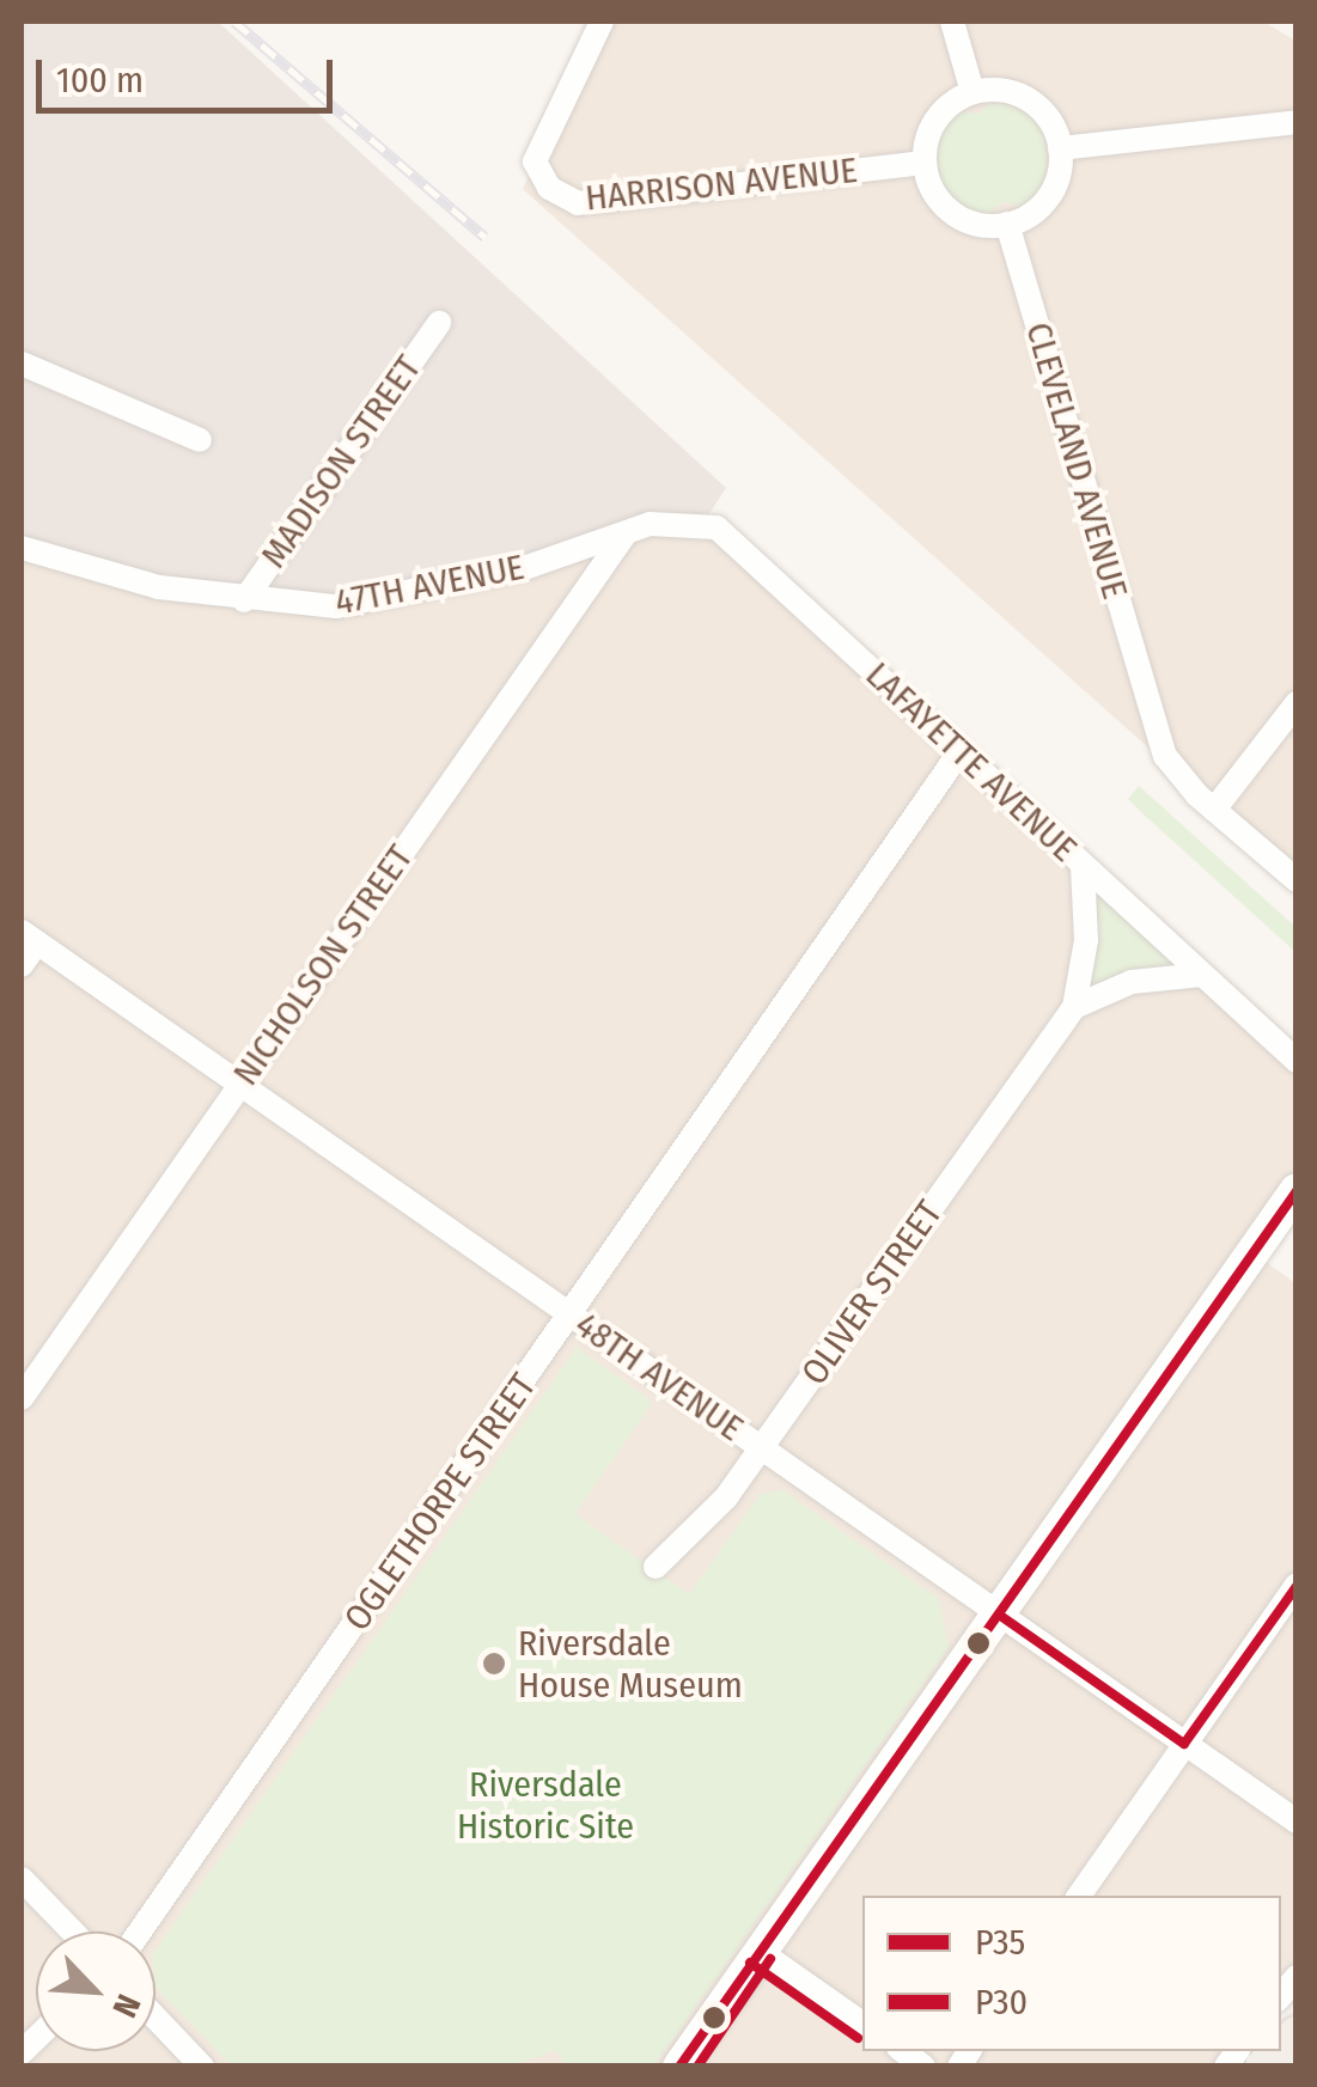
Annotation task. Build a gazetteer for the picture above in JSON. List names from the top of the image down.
{
  "streets": {
    "street": [
      "HARRISON AVENUE",
      "CLEVELAND AVENUE",
      "MADISON STREET",
      "47TH AVENUE",
      "LAFAYETTE AVENUE",
      "NICHOLSON STREET",
      "OLIVER STREET",
      "48TH AVENUE",
      "OGLETHORPE STREET"
    ]
  },
  "crossings": [
    ["HARRISON AVENUE", "CLEVELAND AVENUE"],
    ["MADISON STREET", "47TH AVENUE"],
    ["47TH AVENUE", "LAFAYETTE AVENUE"],
    ["47TH AVENUE", "NICHOLSON STREET"],
    ["LAFAYETTE AVENUE", "NICHOLSON STREET"],
    ["LAFAYETTE AVENUE", "OLIVER STREET"],
    ["LAFAYETTE AVENUE", "OGLETHORPE STREET"],
    ["NICHOLSON STREET", "48TH AVENUE"],
    ["OLIVER STREET", "48TH AVENUE"],
    ["48TH AVENUE", "OGLETHORPE STREET"]
  ],
  "parks": ["Riversdale Historic Site"],
  "places": ["Riversdale House Museum"],
  "lines": ["transit line P35", "transit line P30"],
  "legend": ["P35", "P30"],
  "scale_bar": "100 m",
  "north": "bottom right"
}
